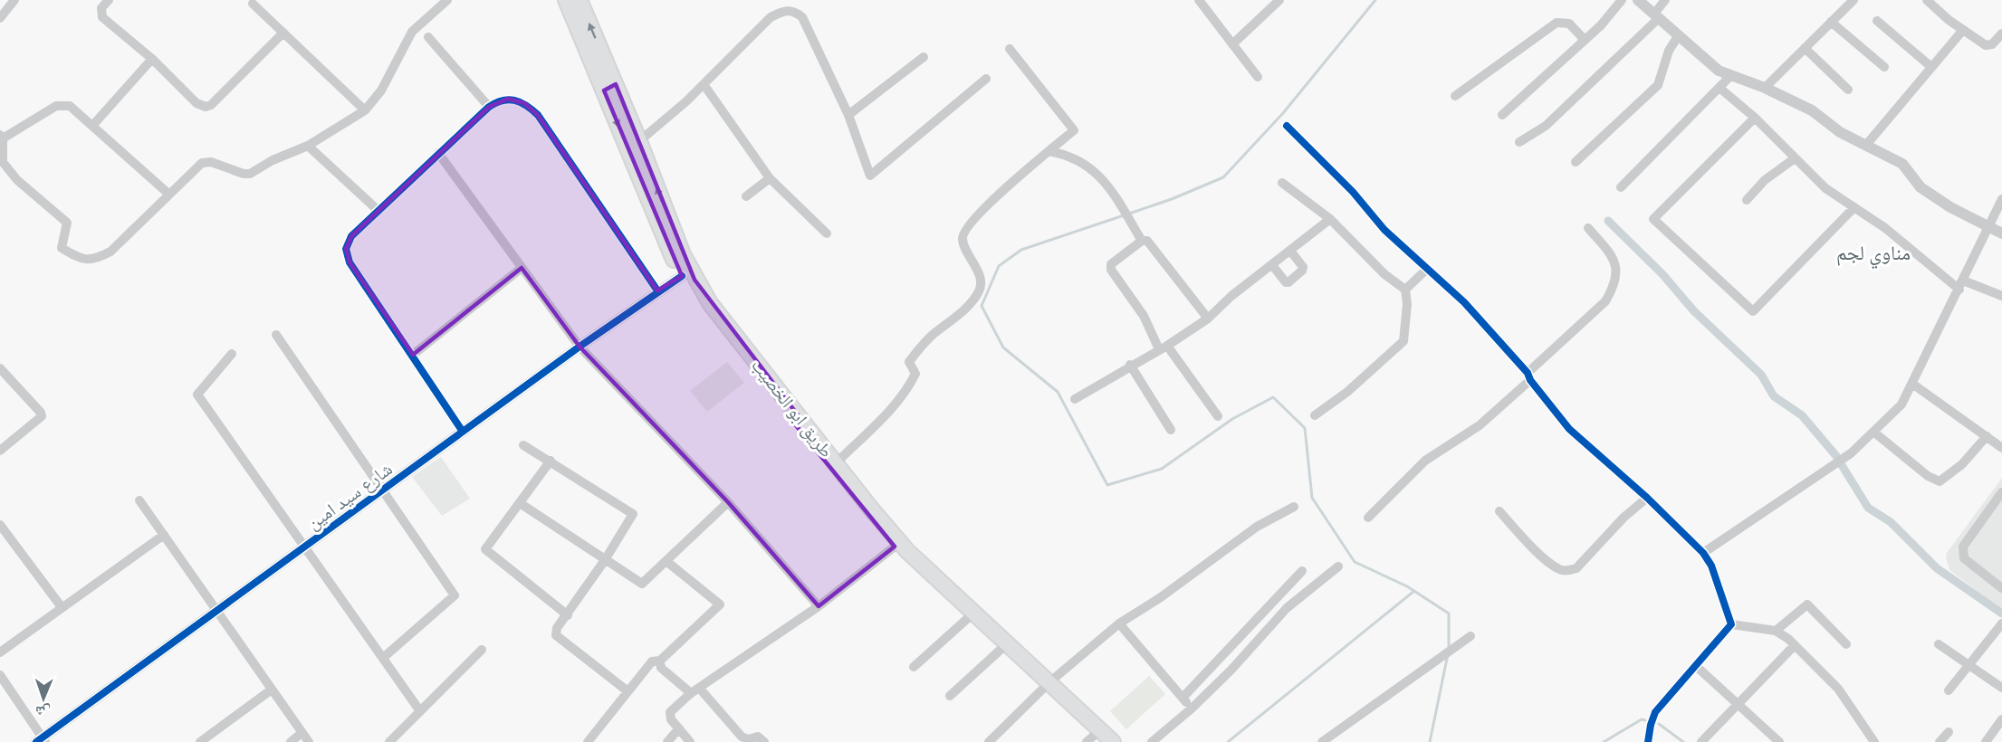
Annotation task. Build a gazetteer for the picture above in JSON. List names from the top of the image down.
{
  "streets": {
    "main road": ["طريق ابو الخصيب"],
    "street": ["شارع سيد امين"]
  },
  "crossings": [
    ["طريق ابو الخصيب", "شارع سيد امين"]
  ],
  "districts": ["مناوي لجم"],
  "north": "bottom"
}
